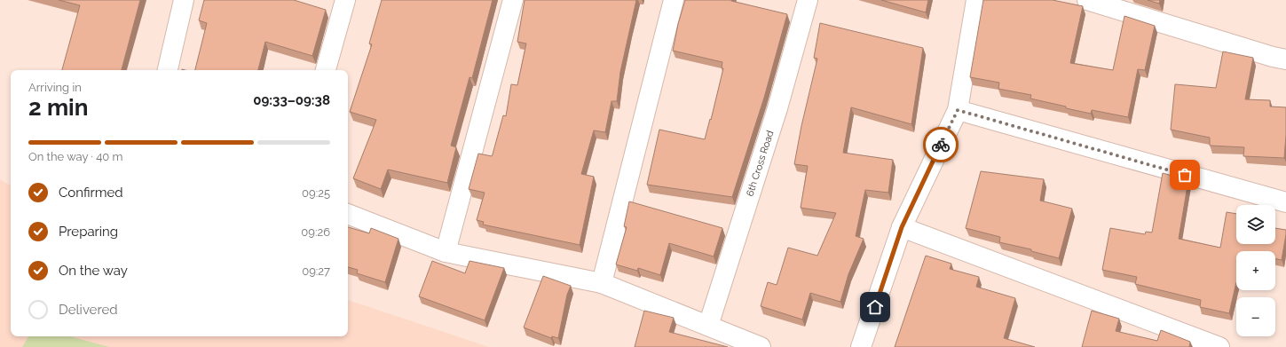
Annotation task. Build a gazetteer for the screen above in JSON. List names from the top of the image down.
{
  "streets": {
    "street": ["6th Cross Road"]
  },
  "page": {
    "heading": ["2 min", "Arriving in", "09:33–09:38"],
    "bar": "On the way · 40 m",
    "list": [
      ["Confirmed", "09:25"],
      ["Preparing", "09:26"],
      ["On the way", "09:27"],
      "Delivered"
    ],
    "map_buttons": ["+", "−"]
  }
}
